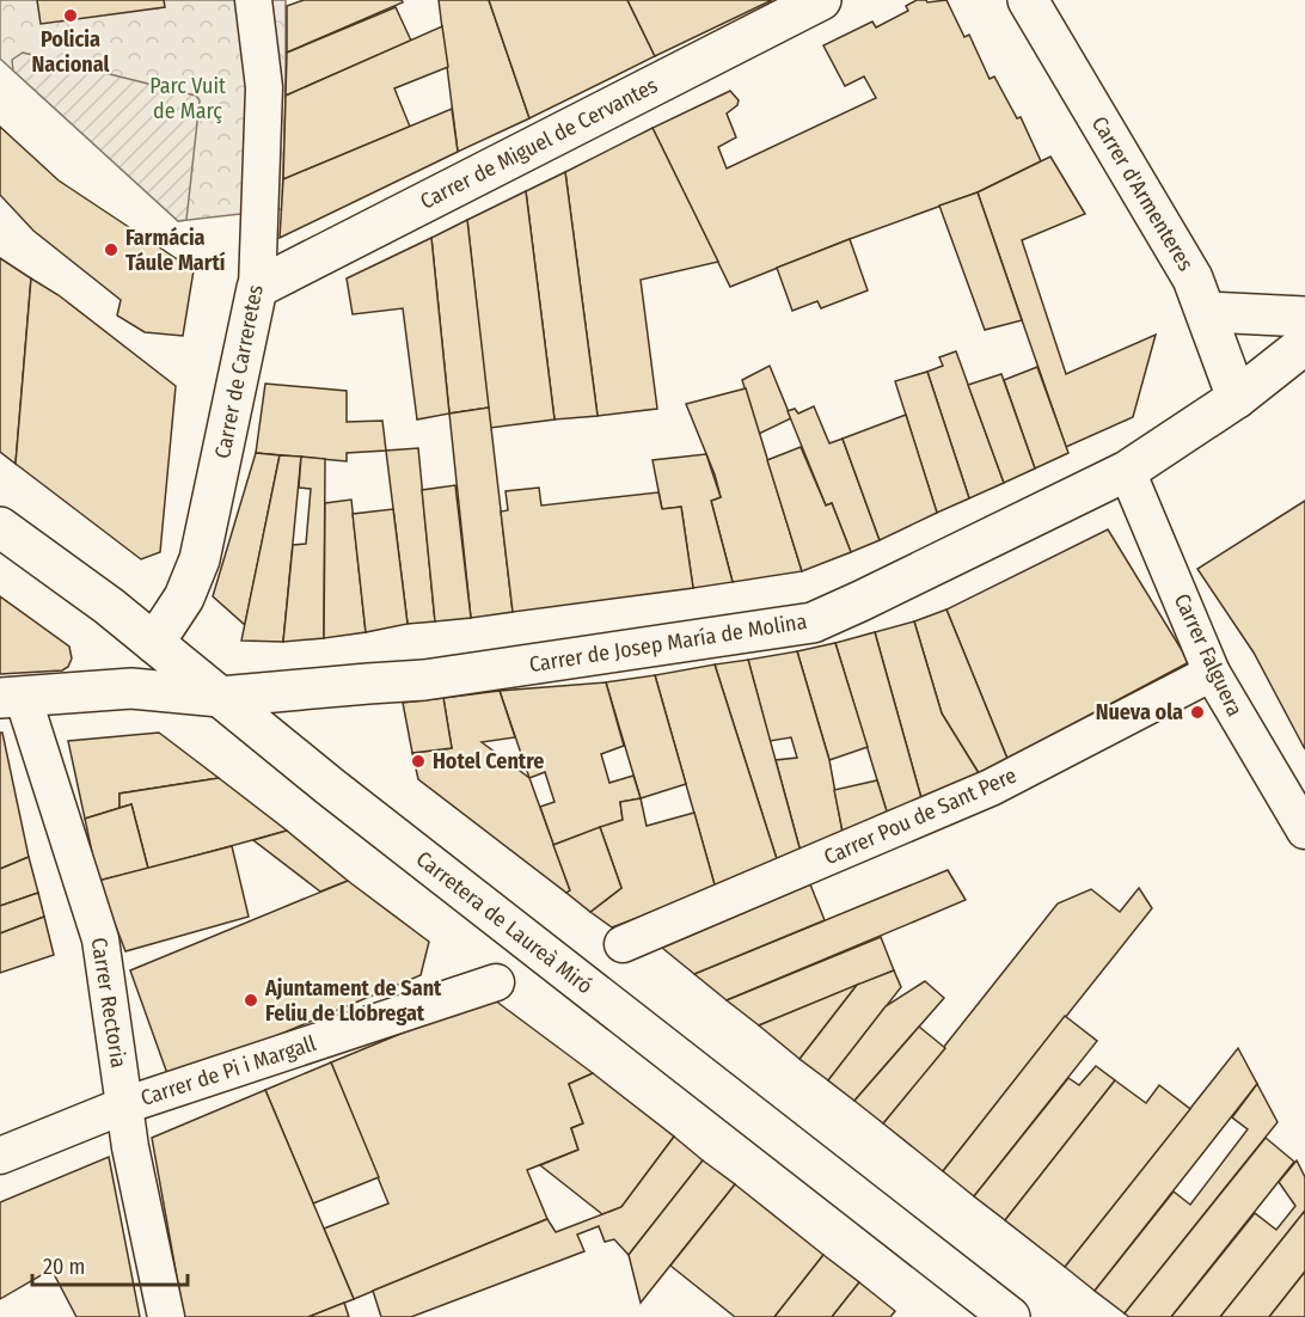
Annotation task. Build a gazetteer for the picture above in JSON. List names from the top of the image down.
{
  "streets": {
    "street": [
      "Carrer de Miguel de Cervantes",
      "Carrer d'Armenteres",
      "Carrer de Carreretes",
      "Carrer de Josep María de Molina",
      "Carrer Falguera",
      "Carrer Pou de Sant Pere",
      "Carretera de Laureà Miró",
      "Carrer Rectoria",
      "Carrer de Pi i Margall"
    ]
  },
  "crossings": [
    ["Carrer de Miguel de Cervantes", "Carrer de Carreretes"],
    ["Carrer d'Armenteres", "Carrer de Josep María de Molina"],
    ["Carrer de Carreretes", "Carretera de Laureà Miró"],
    ["Carrer de Josep María de Molina", "Carrer Falguera"],
    ["Carrer de Josep María de Molina", "Carretera de Laureà Miró"],
    ["Carrer de Josep María de Molina", "Carrer Rectoria"],
    ["Carrer Falguera", "Carrer Pou de Sant Pere"],
    ["Carrer Rectoria", "Carrer de Pi i Margall"]
  ],
  "parks": ["Parc Vuit de Març"],
  "places": [
    "Policia Nacional",
    "Farmácia Táule Martí",
    "Nueva ola",
    "Hotel Centre",
    "Ajuntament de Sant Feliu de Llobregat"
  ],
  "scale_bar": "20 m"
}
